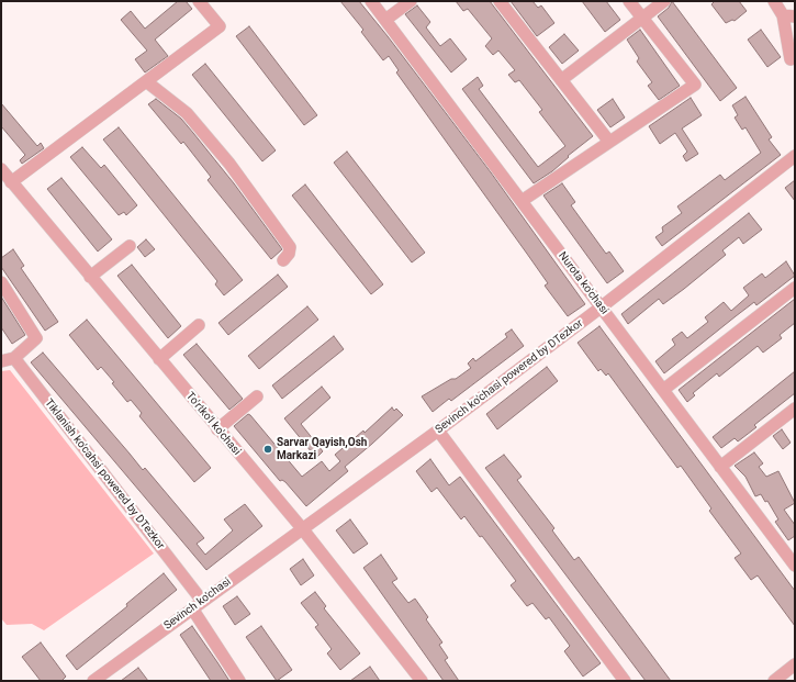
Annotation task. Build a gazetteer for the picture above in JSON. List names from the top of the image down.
{
  "streets": {
    "street": [
      "Nurota ko'chasi",
      "Sevinch ko'chasi powered by DTezkor",
      "To'rtko'l ko'chasi",
      "Tiklanish ko'cahsi powered by DTezkor",
      "Sevinch ko'chasi"
    ]
  },
  "crossings": [
    ["Nurota ko'chasi", "Sevinch ko'chasi powered by DTezkor"],
    ["Sevinch ko'chasi powered by DTezkor", "To'rtko'l ko'chasi"],
    ["Sevinch ko'chasi powered by DTezkor", "Sevinch ko'chasi"],
    ["To'rtko'l ko'chasi", "Sevinch ko'chasi"],
    ["Tiklanish ko'cahsi powered by DTezkor", "Sevinch ko'chasi"]
  ],
  "places": ["Sarvar Qayish,Osh Markazi"]
}
